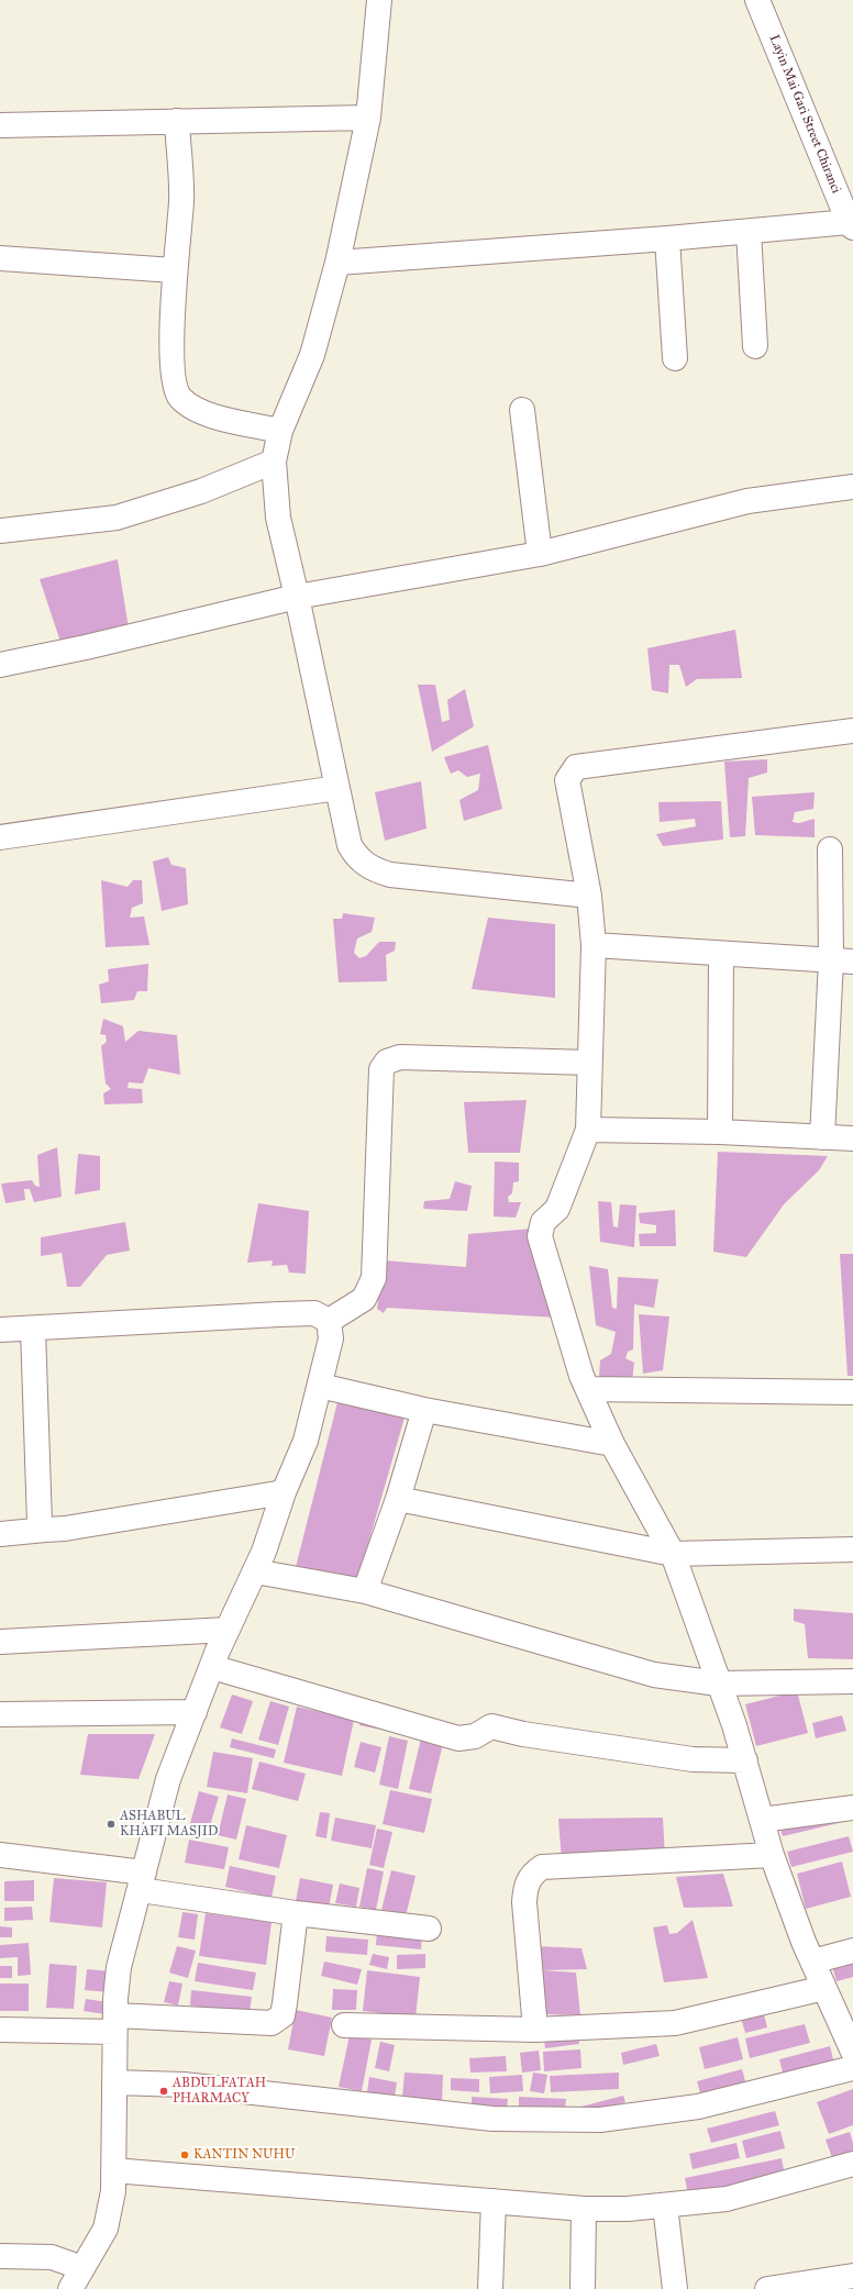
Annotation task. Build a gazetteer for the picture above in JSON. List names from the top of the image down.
{
  "streets": {
    "street": ["Layin Mai Gari Street Chiranci"]
  },
  "places": ["ASHABUL KHAFI MASJID", "ABDULFATAH PHARMACY", "KANTIN NUHU"]
}
